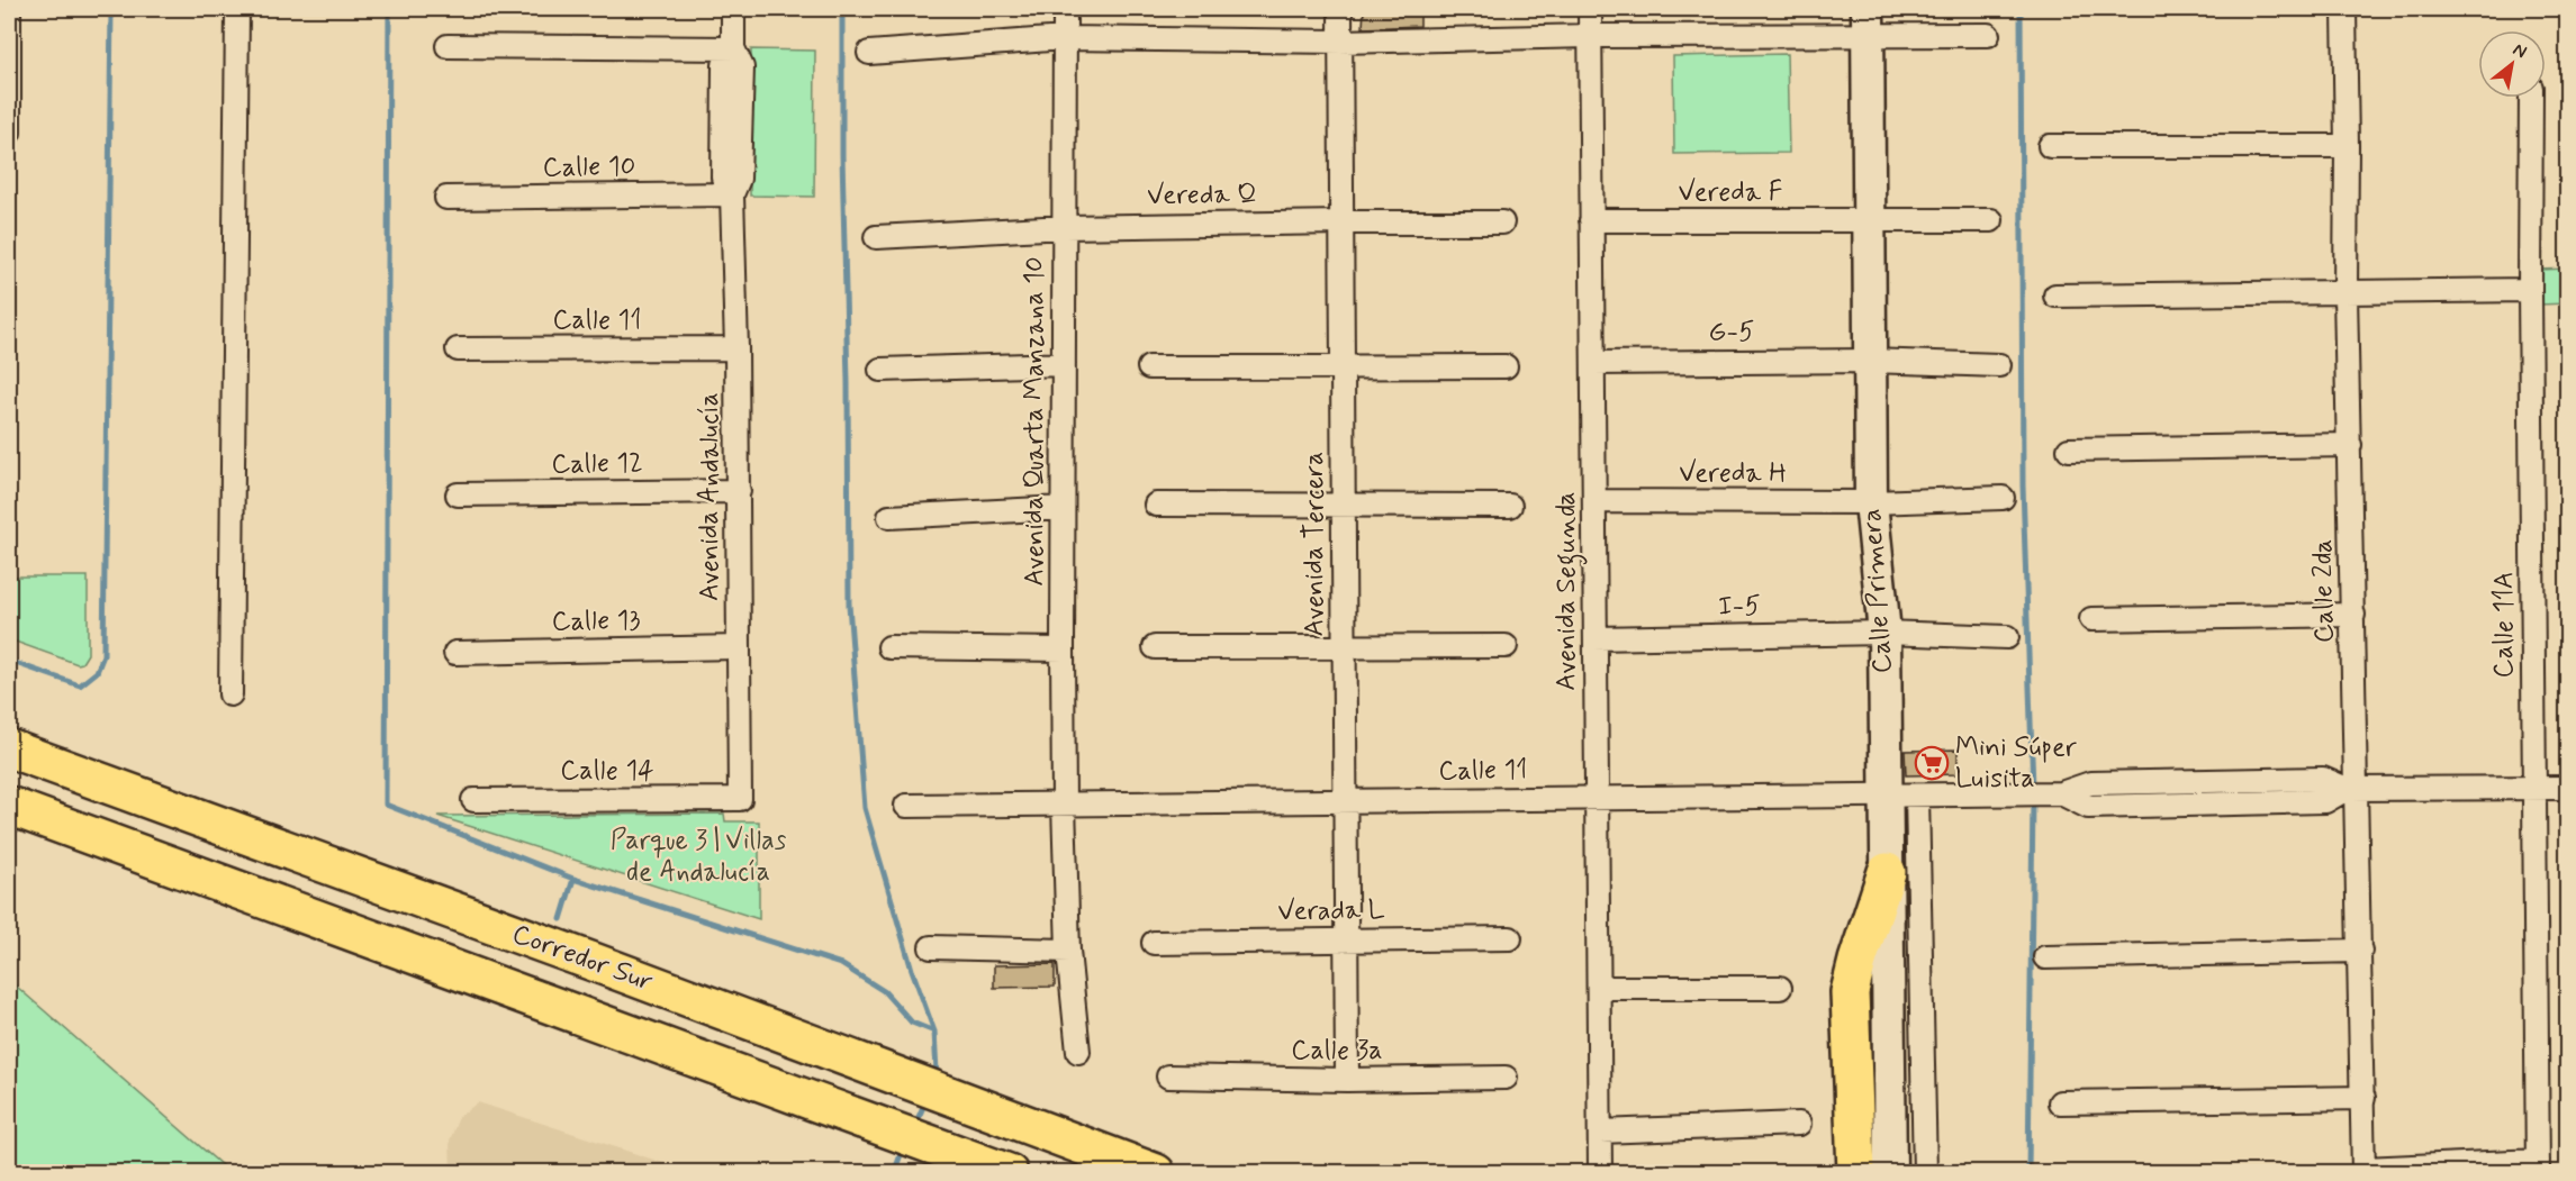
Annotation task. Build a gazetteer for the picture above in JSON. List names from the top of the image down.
{
  "streets": {
    "highway": ["Corredor Sur"],
    "street": [
      "Calle 10",
      "Vereda F",
      "Vereda Q",
      "Calle 11",
      "G-5",
      "Avenida Quarta Manzana 10",
      "Calle 12",
      "Vereda H",
      "Avenida Andalucía",
      "Avenida Tercera",
      "Avenida Segunda",
      "Calle Primera",
      "Calle 2da",
      "I-5",
      "Calle 13",
      "Calle 11A",
      "Calle 14",
      "Verada L",
      "Calle 3a"
    ]
  },
  "crossings": [
    ["Calle 10", "Avenida Andalucía"],
    ["Vereda F", "Avenida Segunda"],
    ["Vereda F", "Calle Primera"],
    ["Vereda Q", "Avenida Quarta Manzana 10"],
    ["Vereda Q", "Avenida Tercera"],
    ["Calle 11", "Avenida Quarta Manzana 10"],
    ["Calle 11", "Avenida Andalucía"],
    ["Calle 11", "Avenida Tercera"],
    ["Calle 11", "Avenida Segunda"],
    ["Calle 11", "Calle Primera"],
    ["Calle 11", "Calle 2da"],
    ["Calle 11", "Calle 11A"],
    ["G-5", "Avenida Segunda"],
    ["G-5", "Calle Primera"],
    ["Calle 12", "Avenida Andalucía"],
    ["Vereda H", "Avenida Segunda"],
    ["Vereda H", "Calle Primera"],
    ["Avenida Andalucía", "Calle 13"],
    ["Avenida Andalucía", "Calle 14"],
    ["Avenida Tercera", "Verada L"],
    ["Avenida Tercera", "Calle 3a"],
    ["Avenida Segunda", "I-5"],
    ["Calle Primera", "I-5"]
  ],
  "parks": ["Parque 3 | Villas de Andalucía"],
  "places": {
    "supermarket": ["Mini Súper Luisita"]
  },
  "north": "top right"
}
